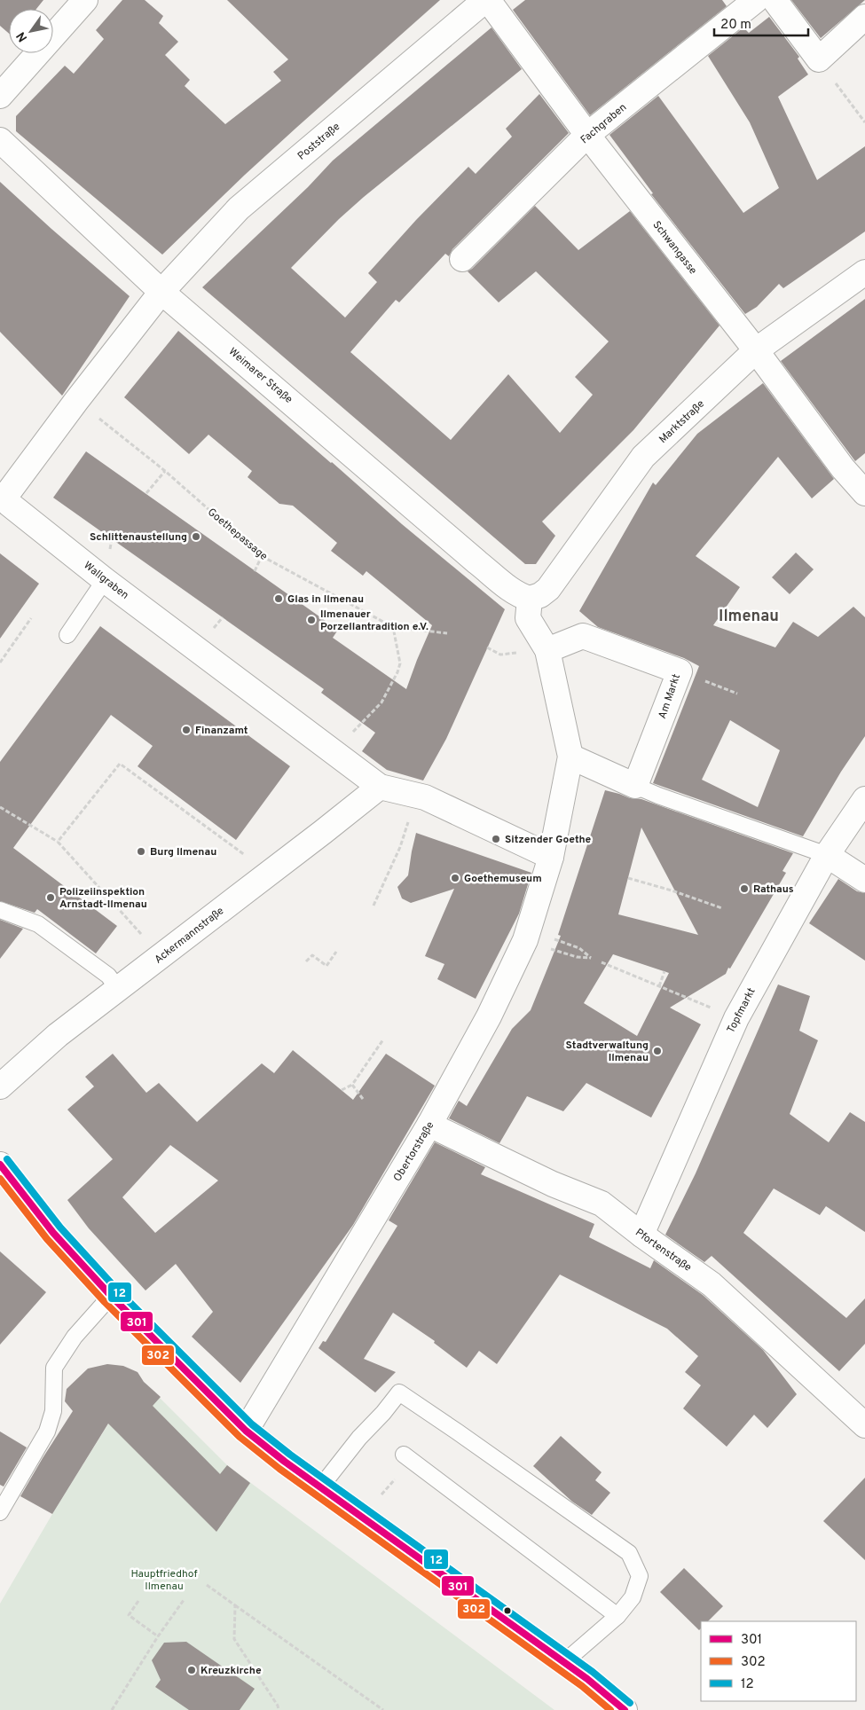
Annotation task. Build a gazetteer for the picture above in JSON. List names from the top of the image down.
{
  "streets": {
    "street": [
      "Fachgraben",
      "Poststraße",
      "Schwangasse",
      "Weimarer Straße",
      "Marktstraße",
      "Wallgraben",
      "Am Markt",
      "Ackermannstraße",
      "Topfmarkt",
      "Obertorstraße",
      "Pfortenstraße"
    ],
    "path": ["Goethepassage"]
  },
  "crossings": [
    ["Fachgraben", "Schwangasse"],
    ["Poststraße", "Schwangasse"],
    ["Poststraße", "Weimarer Straße"],
    ["Poststraße", "Wallgraben"],
    ["Schwangasse", "Marktstraße"],
    ["Weimarer Straße", "Marktstraße"],
    ["Weimarer Straße", "Wallgraben"],
    ["Goethepassage", "Wallgraben"],
    ["Wallgraben", "Ackermannstraße"],
    ["Wallgraben", "Obertorstraße"],
    ["Topfmarkt", "Pfortenstraße"],
    ["Obertorstraße", "Pfortenstraße"]
  ],
  "districts": ["Ilmenau"],
  "parks": ["Hauptfriedhof Ilmenau"],
  "places": [
    "Schlittenaustellung",
    "Glas in Ilmenau",
    "Ilmenauer Porzellantradition e.V.",
    "Finanzamt",
    "Sitzender Goethe",
    "Burg Ilmenau",
    "Goethemuseum",
    "Rathaus",
    "Polizeiinspektion Arnstadt-Ilmenau",
    "Stadtverwaltung Ilmenau",
    "Kreuzkirche"
  ],
  "lines": ["transit line 12", "transit line 301", "transit line 302"],
  "legend": ["301", "302", "12"],
  "scale_bar": "20 m",
  "north": "bottom left"
}
